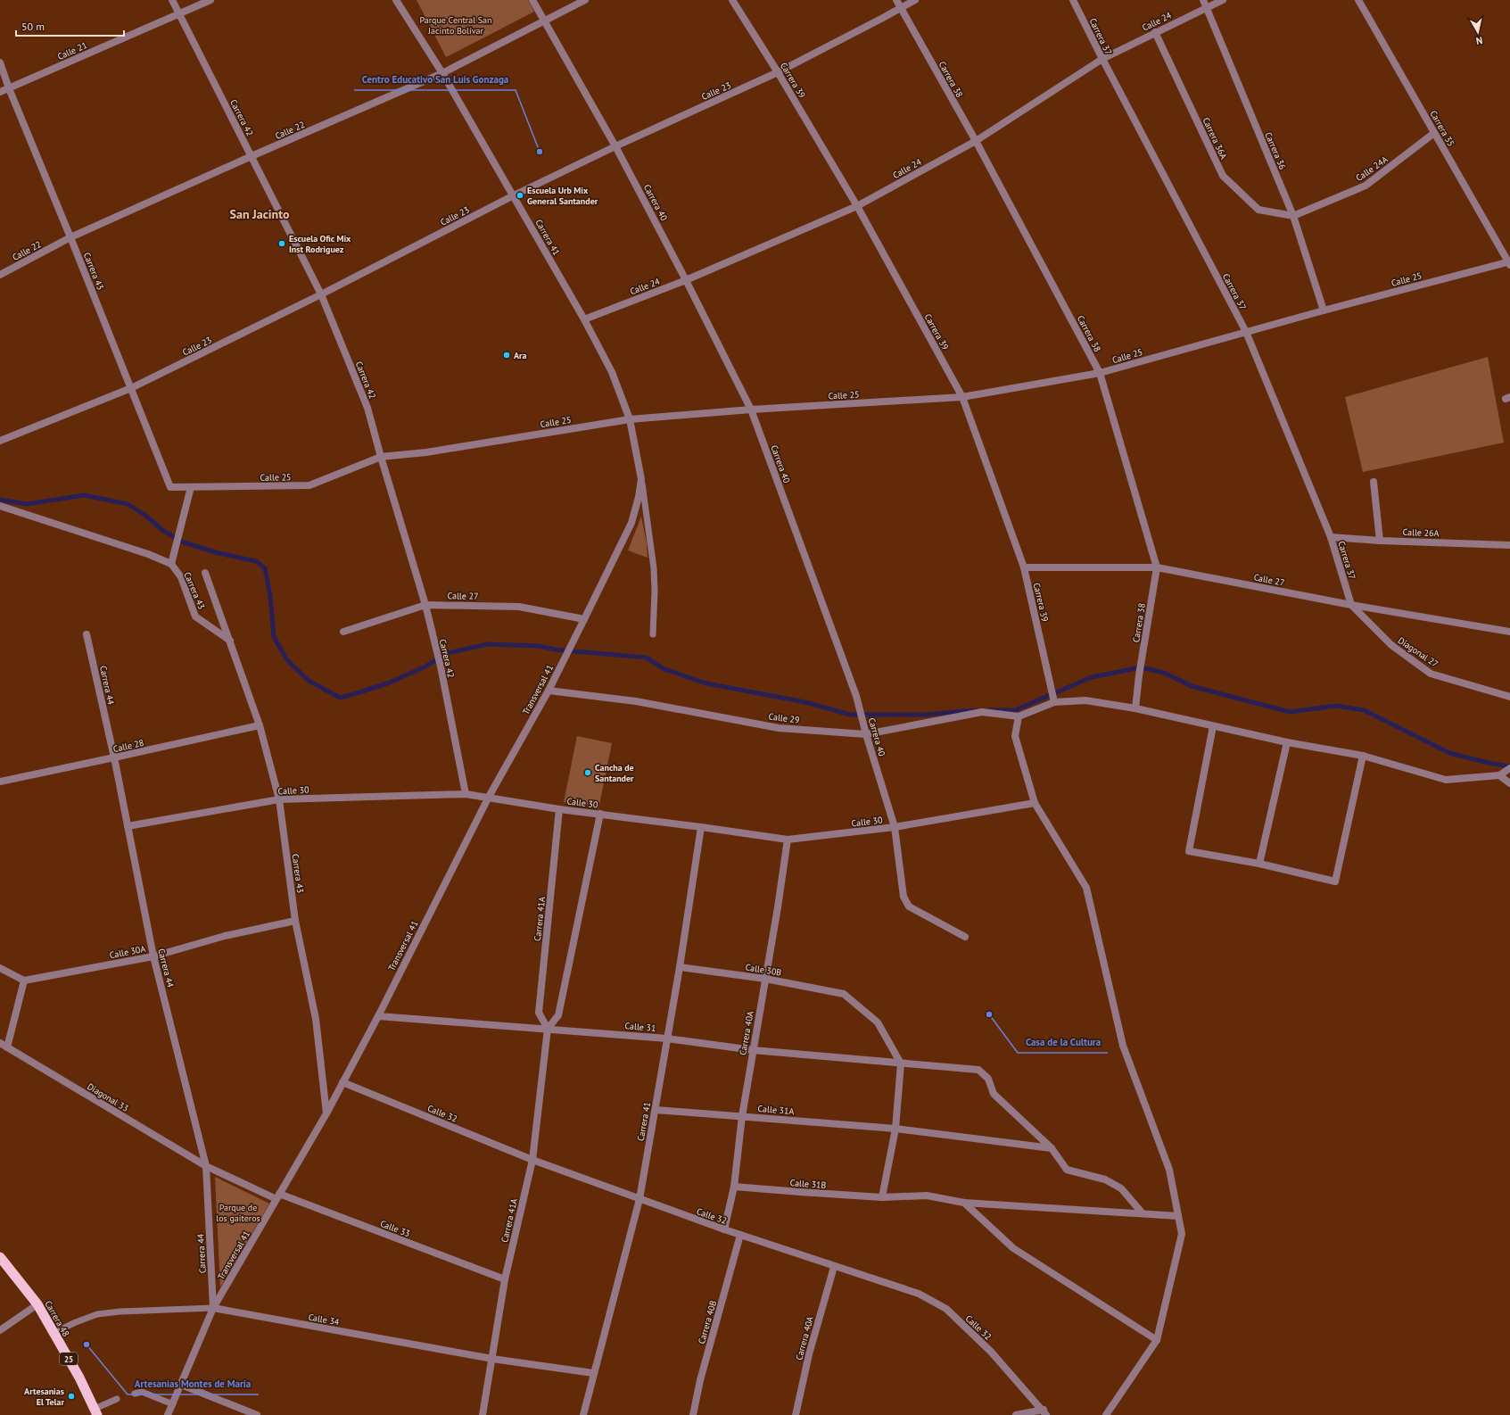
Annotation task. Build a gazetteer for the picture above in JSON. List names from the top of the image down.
{
  "streets": {
    "highway": ["Carrera 48", "25"],
    "street": [
      "Calle 24",
      "Carrera 37",
      "Calle 21",
      "Carrera 38",
      "Carrera 39",
      "Calle 23",
      "Carrera 42",
      "Carrera 35",
      "Calle 22",
      "Carrera 36A",
      "Carrera 36",
      "Calle 24A",
      "Carrera 40",
      "Carrera 41",
      "Carrera 43",
      "Calle 25",
      "Calle 26A",
      "Calle 27",
      "Diagonal 27",
      "Carrera 44",
      "Transversal 41",
      "Calle 29",
      "Calle 28",
      "Calle 30",
      "Carrera 41A",
      "Calle 30A",
      "Calle 30B",
      "Calle 31",
      "Carrera 40A",
      "Diagonal 33",
      "Calle 31A",
      "Calle 32",
      "Calle 31B",
      "Calle 33",
      "Calle 34",
      "Carrera 40B"
    ]
  },
  "crossings": [
    ["Calle 24", "Carrera 37"],
    ["Calle 24", "Carrera 38"],
    ["Calle 24", "Carrera 39"],
    ["Calle 24", "Carrera 36A"],
    ["Calle 24", "Carrera 36"],
    ["Calle 24", "Carrera 40"],
    ["Calle 24", "Carrera 41"],
    ["Carrera 37", "Calle 25"],
    ["Carrera 37", "Calle 26A"],
    ["Carrera 37", "Calle 27"],
    ["Carrera 37", "Diagonal 27"],
    ["Calle 21", "Carrera 42"],
    ["Calle 21", "Carrera 43"],
    ["Carrera 38", "Calle 23"],
    ["Carrera 38", "Calle 25"],
    ["Carrera 38", "Calle 27"],
    ["Carrera 39", "Calle 23"],
    ["Carrera 39", "Calle 25"],
    ["Carrera 39", "Calle 27"],
    ["Calle 23", "Carrera 42"],
    ["Calle 23", "Carrera 40"],
    ["Calle 23", "Carrera 41"],
    ["Calle 23", "Carrera 43"],
    ["Carrera 42", "Calle 22"],
    ["Carrera 42", "Calle 25"],
    ["Carrera 42", "Calle 27"],
    ["Carrera 42", "Calle 30"],
    ["Carrera 35", "Calle 24A"],
    ["Carrera 35", "Calle 25"],
    ["Calle 22", "Carrera 40"],
    ["Calle 22", "Carrera 41"],
    ["Calle 22", "Carrera 43"],
    ["Carrera 36A", "Carrera 36"],
    ["Carrera 36A", "Calle 24A"],
    ["Carrera 36", "Calle 24A"],
    ["Carrera 36", "Calle 25"],
    ["Carrera 40", "Calle 25"],
    ["Carrera 40", "Calle 29"],
    ["Carrera 40", "Calle 30"],
    ["Carrera 41", "Calle 25"],
    ["Carrera 41", "Transversal 41"],
    ["Carrera 41", "Calle 30"],
    ["Carrera 41", "Calle 30B"],
    ["Carrera 41", "Calle 31"],
    ["Carrera 41", "Calle 31A"],
    ["Carrera 41", "Calle 32"],
    ["Carrera 41", "Calle 34"],
    ["Carrera 43", "Calle 25"],
    ["Carrera 43", "Transversal 41"],
    ["Carrera 43", "Calle 28"],
    ["Carrera 43", "Calle 30"],
    ["Carrera 43", "Calle 30A"],
    ["Calle 27", "Diagonal 27"],
    ["Calle 27", "Transversal 41"],
    ["Carrera 44", "Transversal 41"],
    ["Carrera 44", "Calle 28"],
    ["Carrera 44", "Calle 30"],
    ["Carrera 44", "Calle 30A"],
    ["Carrera 44", "Diagonal 33"],
    ["Carrera 44", "Calle 33"],
    ["Carrera 44", "Calle 34"],
    ["Transversal 41", "Calle 29"],
    ["Transversal 41", "Calle 30"],
    ["Transversal 41", "Calle 31"],
    ["Transversal 41", "Calle 32"],
    ["Transversal 41", "Calle 33"],
    ["Transversal 41", "Calle 34"],
    ["Calle 30", "Carrera 41A"],
    ["Calle 30", "Carrera 40A"],
    ["Carrera 41A", "Calle 31"],
    ["Carrera 41A", "Calle 32"],
    ["Carrera 41A", "Calle 33"],
    ["Carrera 41A", "Calle 34"],
    ["Calle 30B", "Calle 31"],
    ["Calle 30B", "Carrera 40A"],
    ["Calle 31", "Carrera 40A"],
    ["Calle 31", "Calle 31A"],
    ["Calle 31", "Calle 31B"],
    ["Carrera 40A", "Calle 31A"],
    ["Carrera 40A", "Calle 32"],
    ["Carrera 40A", "Calle 31B"],
    ["Diagonal 33", "Calle 33"],
    ["Calle 32", "Carrera 40B"],
    ["Carrera 48", "Calle 34"]
  ],
  "districts": ["San Jacinto"],
  "parks": ["Parque Central San Jacinto Bolívar", "Parque de los gaiteros"],
  "places": [
    "Centro Educativo San Luis Gonzaga",
    "Escuela Urb Mix General Santander",
    "Escuela Ofic Mix Inst Rodriguez",
    "Ara",
    "Cancha de Santander",
    "Casa de la Cultura",
    "Artesanias Montes de María",
    "Artesanias El Telar"
  ],
  "scale_bar": "50 m",
  "north": "bottom"
}
